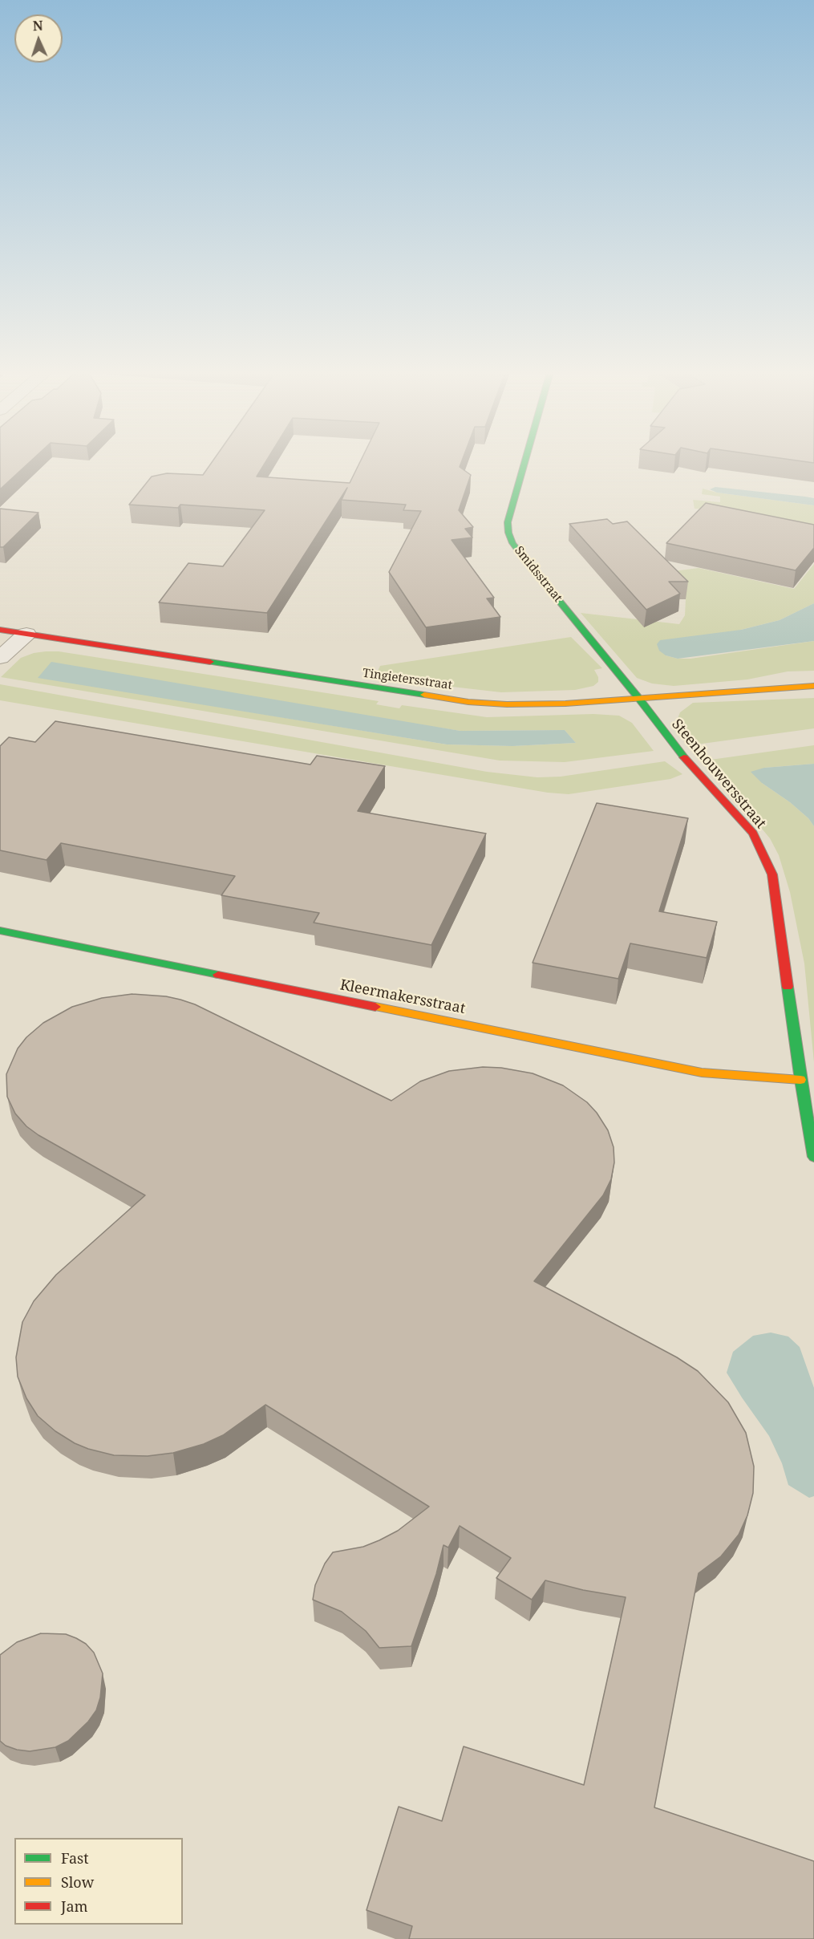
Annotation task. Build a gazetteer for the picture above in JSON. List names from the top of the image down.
{
  "streets": {
    "street": [
      "Smidsstraat",
      "Tingietersstraat",
      "Steenhouwersstraat",
      "Kleermakersstraat"
    ]
  },
  "crossings": [
    ["Smidsstraat", "Tingietersstraat"],
    ["Smidsstraat", "Steenhouwersstraat"],
    ["Tingietersstraat", "Steenhouwersstraat"],
    ["Steenhouwersstraat", "Kleermakersstraat"]
  ],
  "legend": ["Fast", "Slow", "Jam"],
  "north": "top"
}
